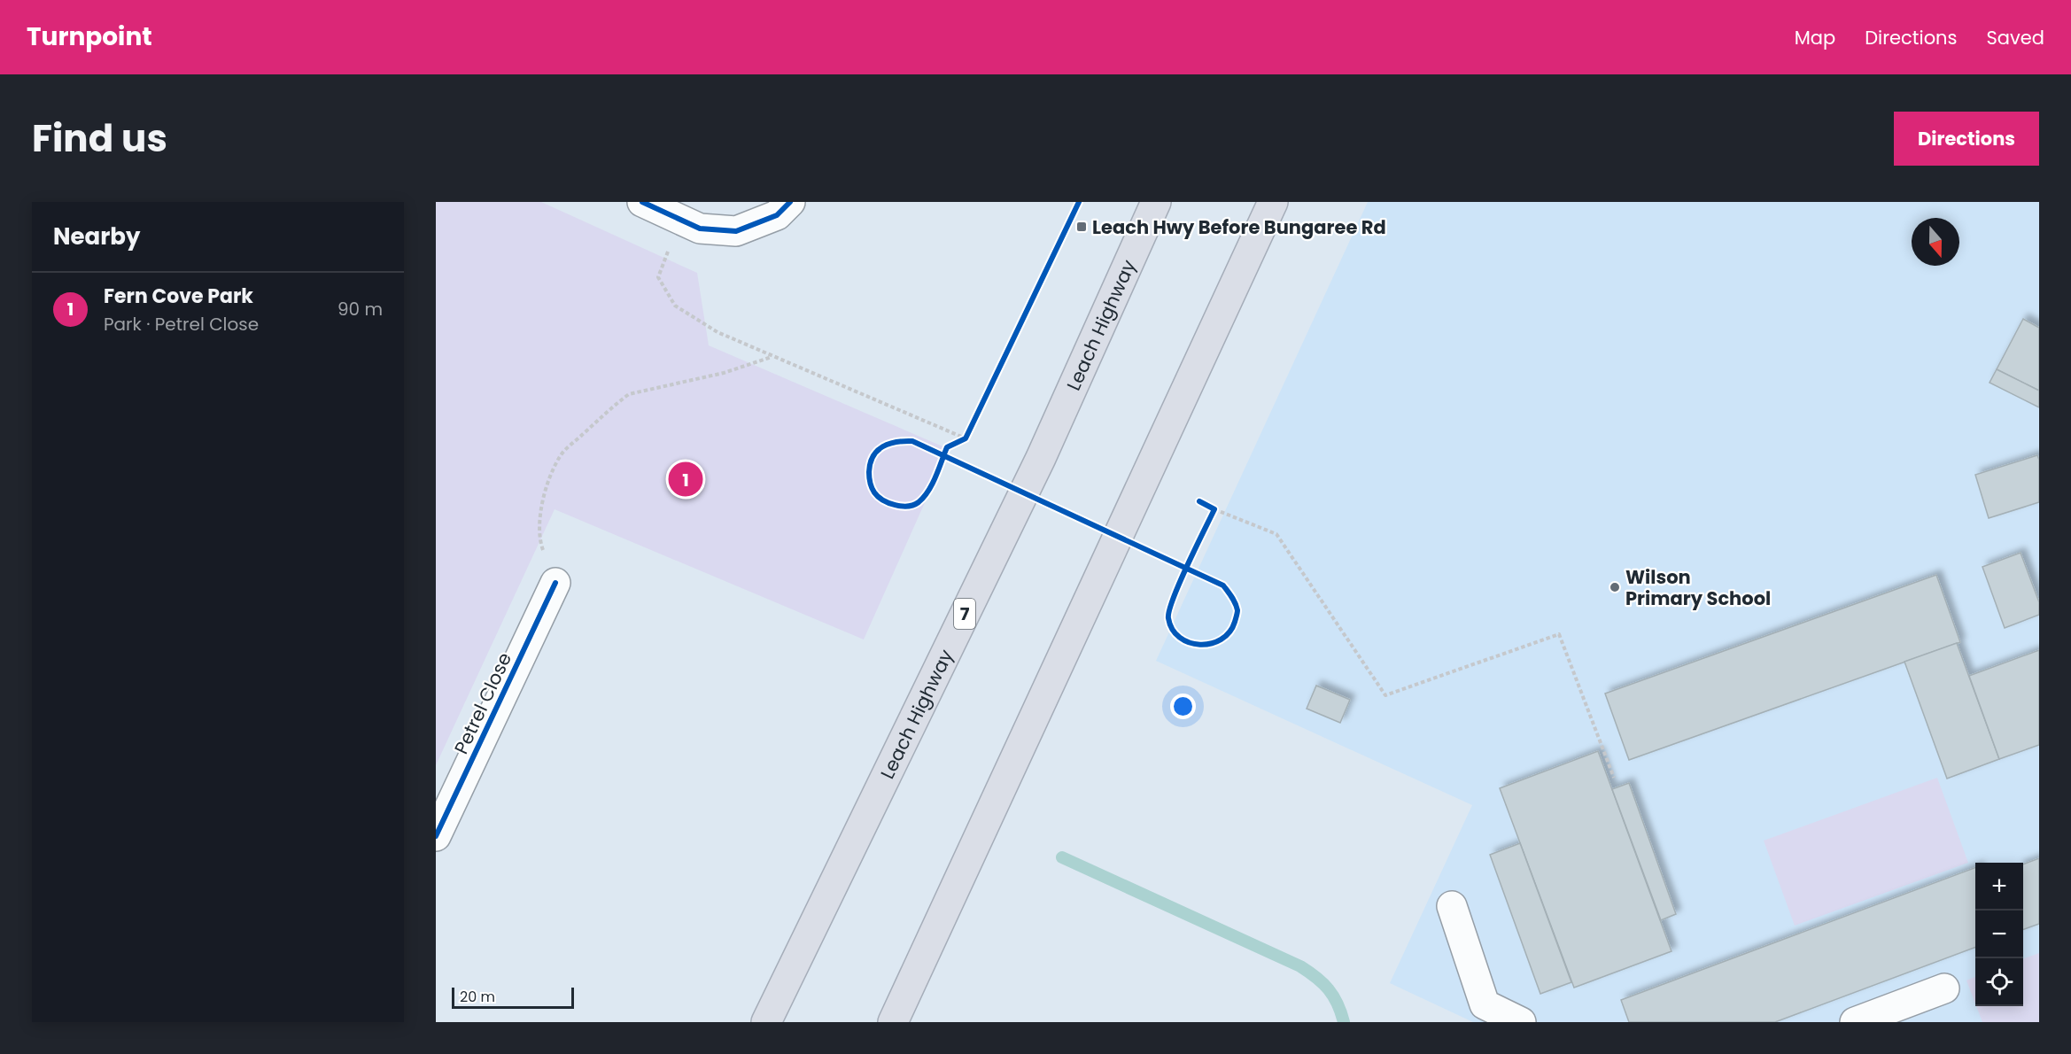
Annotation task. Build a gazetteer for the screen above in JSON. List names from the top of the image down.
{
  "streets": {
    "highway": ["Leach Highway", "7"],
    "street": ["Petrel Close"]
  },
  "places": {
    "transit": ["Leach Hwy Before Bungaree Rd"],
    "other": ["Wilson Primary School"]
  },
  "scale_bar": "20 m",
  "north": "bottom",
  "page": {
    "header": "Turnpoint",
    "nav": ["Map", "Directions", "Saved"],
    "title": "Find us",
    "buttons": "Directions",
    "heading": "Nearby",
    "list": [
      {
        "mark": "1",
        "name": "Fern Cove Park",
        "note": "Park · Petrel Close",
        "value": "90 m"
      }
    ],
    "pins": "1",
    "map_buttons": ["+", "−"],
    "scale": "20 m"
  }
}
